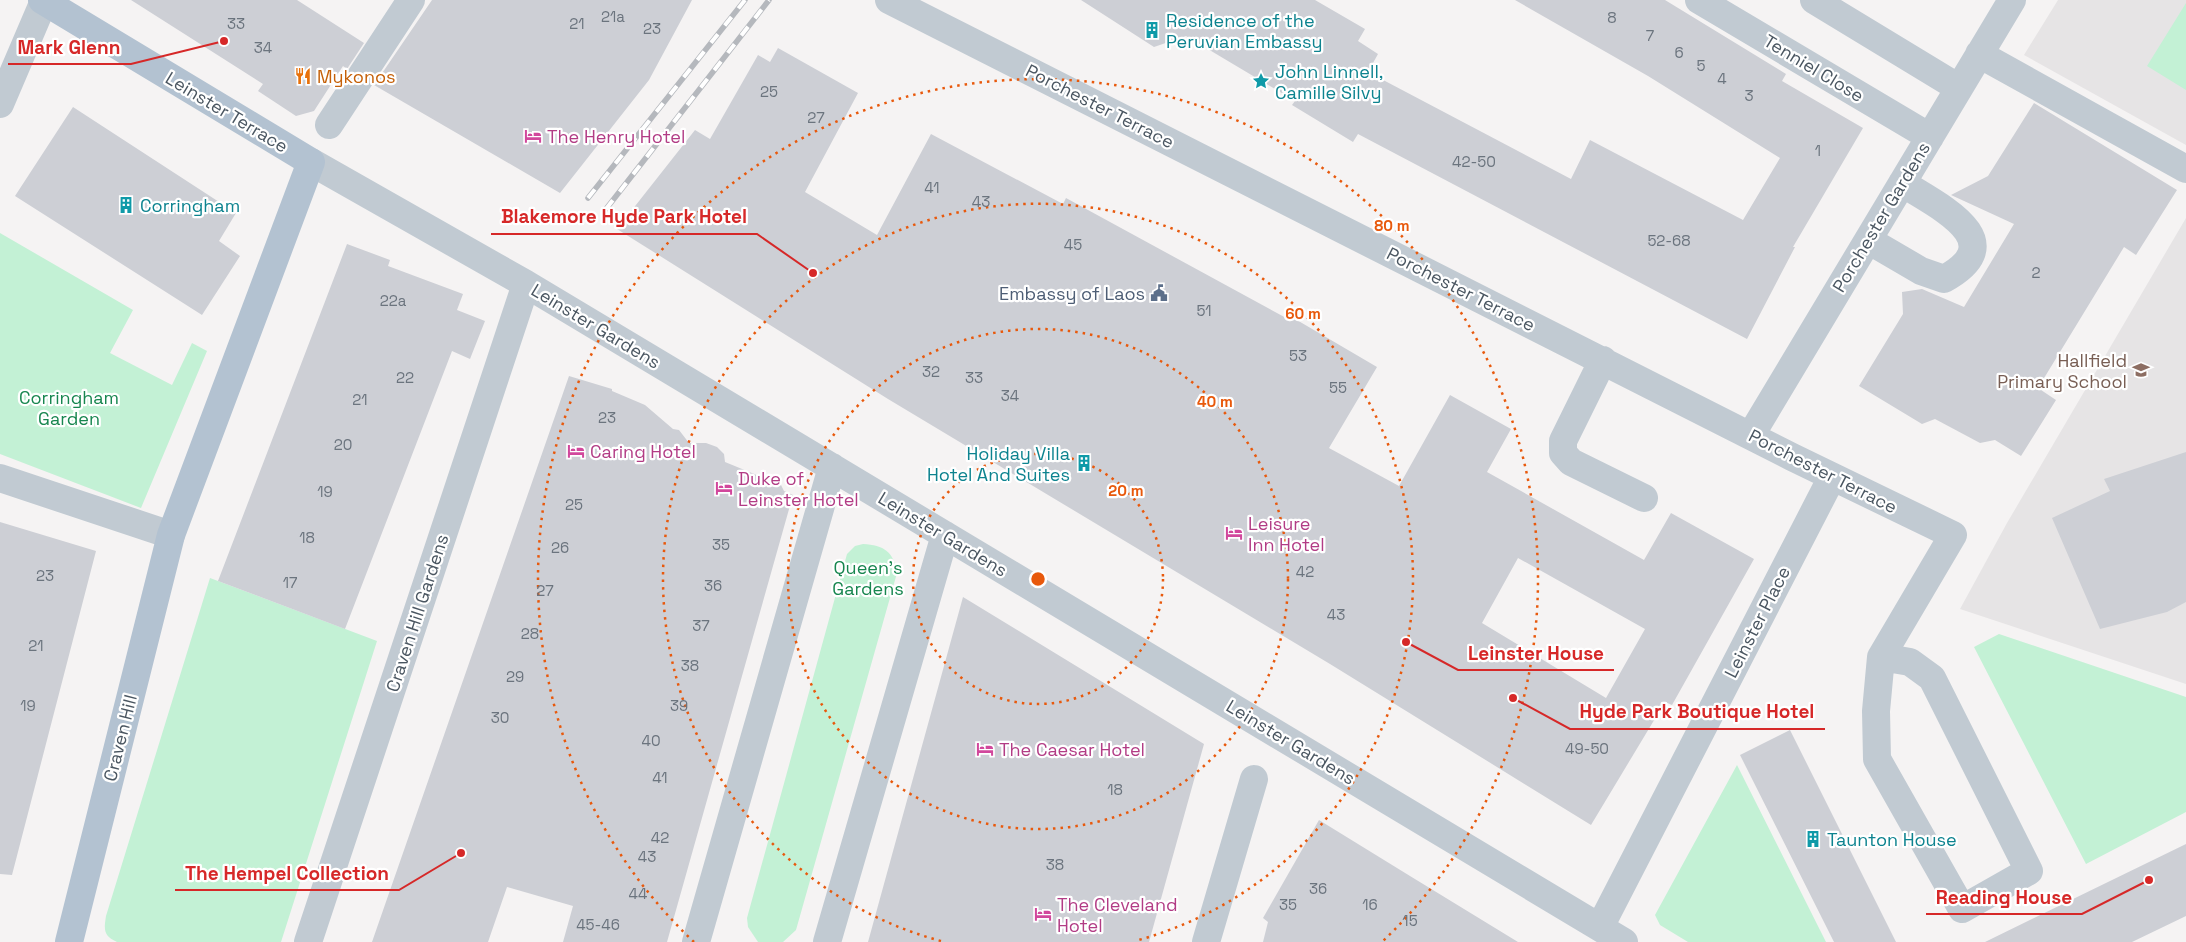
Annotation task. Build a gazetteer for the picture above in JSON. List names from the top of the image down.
{
  "streets": {
    "main road": ["Leinster Terrace", "Craven Hill"],
    "street": [
      "Tenniel Close",
      "Porchester Terrace",
      "Porchester Gardens",
      "Leinster Gardens",
      "Craven Hill Gardens",
      "Leinster Place"
    ]
  },
  "crossings": [
    ["Tenniel Close", "Porchester Gardens"],
    ["Porchester Terrace", "Porchester Gardens"],
    ["Porchester Terrace", "Leinster Place"],
    ["Leinster Terrace", "Leinster Gardens"],
    ["Leinster Gardens", "Craven Hill Gardens"],
    ["Leinster Gardens", "Leinster Place"]
  ],
  "parks": ["Corringham Garden", "Queen's Gardens"],
  "places": {
    "building": [
      "Residence of the Peruvian Embassy",
      "Corringham",
      "Holiday Villa Hotel And Suites",
      "Taunton House"
    ],
    "other": [
      "Mark Glenn",
      "Blakemore Hyde Park Hotel",
      "Leinster House",
      "Hyde Park Boutique Hotel",
      "The Hempel Collection",
      "Reading House"
    ],
    "restaurant": ["Mykonos"],
    "place": ["John Linnell, Camille Silvy"],
    "hotel": [
      "The Henry Hotel",
      "Caring Hotel",
      "Duke of Leinster Hotel",
      "Leisure Inn Hotel",
      "The Caesar Hotel",
      "The Cleveland Hotel"
    ],
    "public building": ["Embassy of Laos"],
    "school or university": ["Hallfield Primary School"]
  },
  "house_numbers": [
    "21a",
    "8",
    "33",
    "21",
    "23",
    "7",
    "34",
    "6",
    "5",
    "4",
    "25",
    "3",
    "27",
    "1",
    "42-50",
    "41",
    "43",
    "52-68",
    "45",
    "2",
    "22a",
    "51",
    "53",
    "32",
    "22",
    "33",
    "55",
    "34",
    "21",
    "23",
    "20",
    "19",
    "25",
    "18",
    "35",
    "26",
    "42",
    "23",
    "17",
    "36",
    "27",
    "43",
    "37",
    "28",
    "21",
    "38",
    "29",
    "19",
    "39",
    "30",
    "40",
    "49-50",
    "41",
    "18",
    "42",
    "43",
    "38",
    "36",
    "44",
    "35",
    "16",
    "15",
    "45-46"
  ],
  "rings": [
    "80 m",
    "60 m",
    "40 m",
    "20 m"
  ]
}
